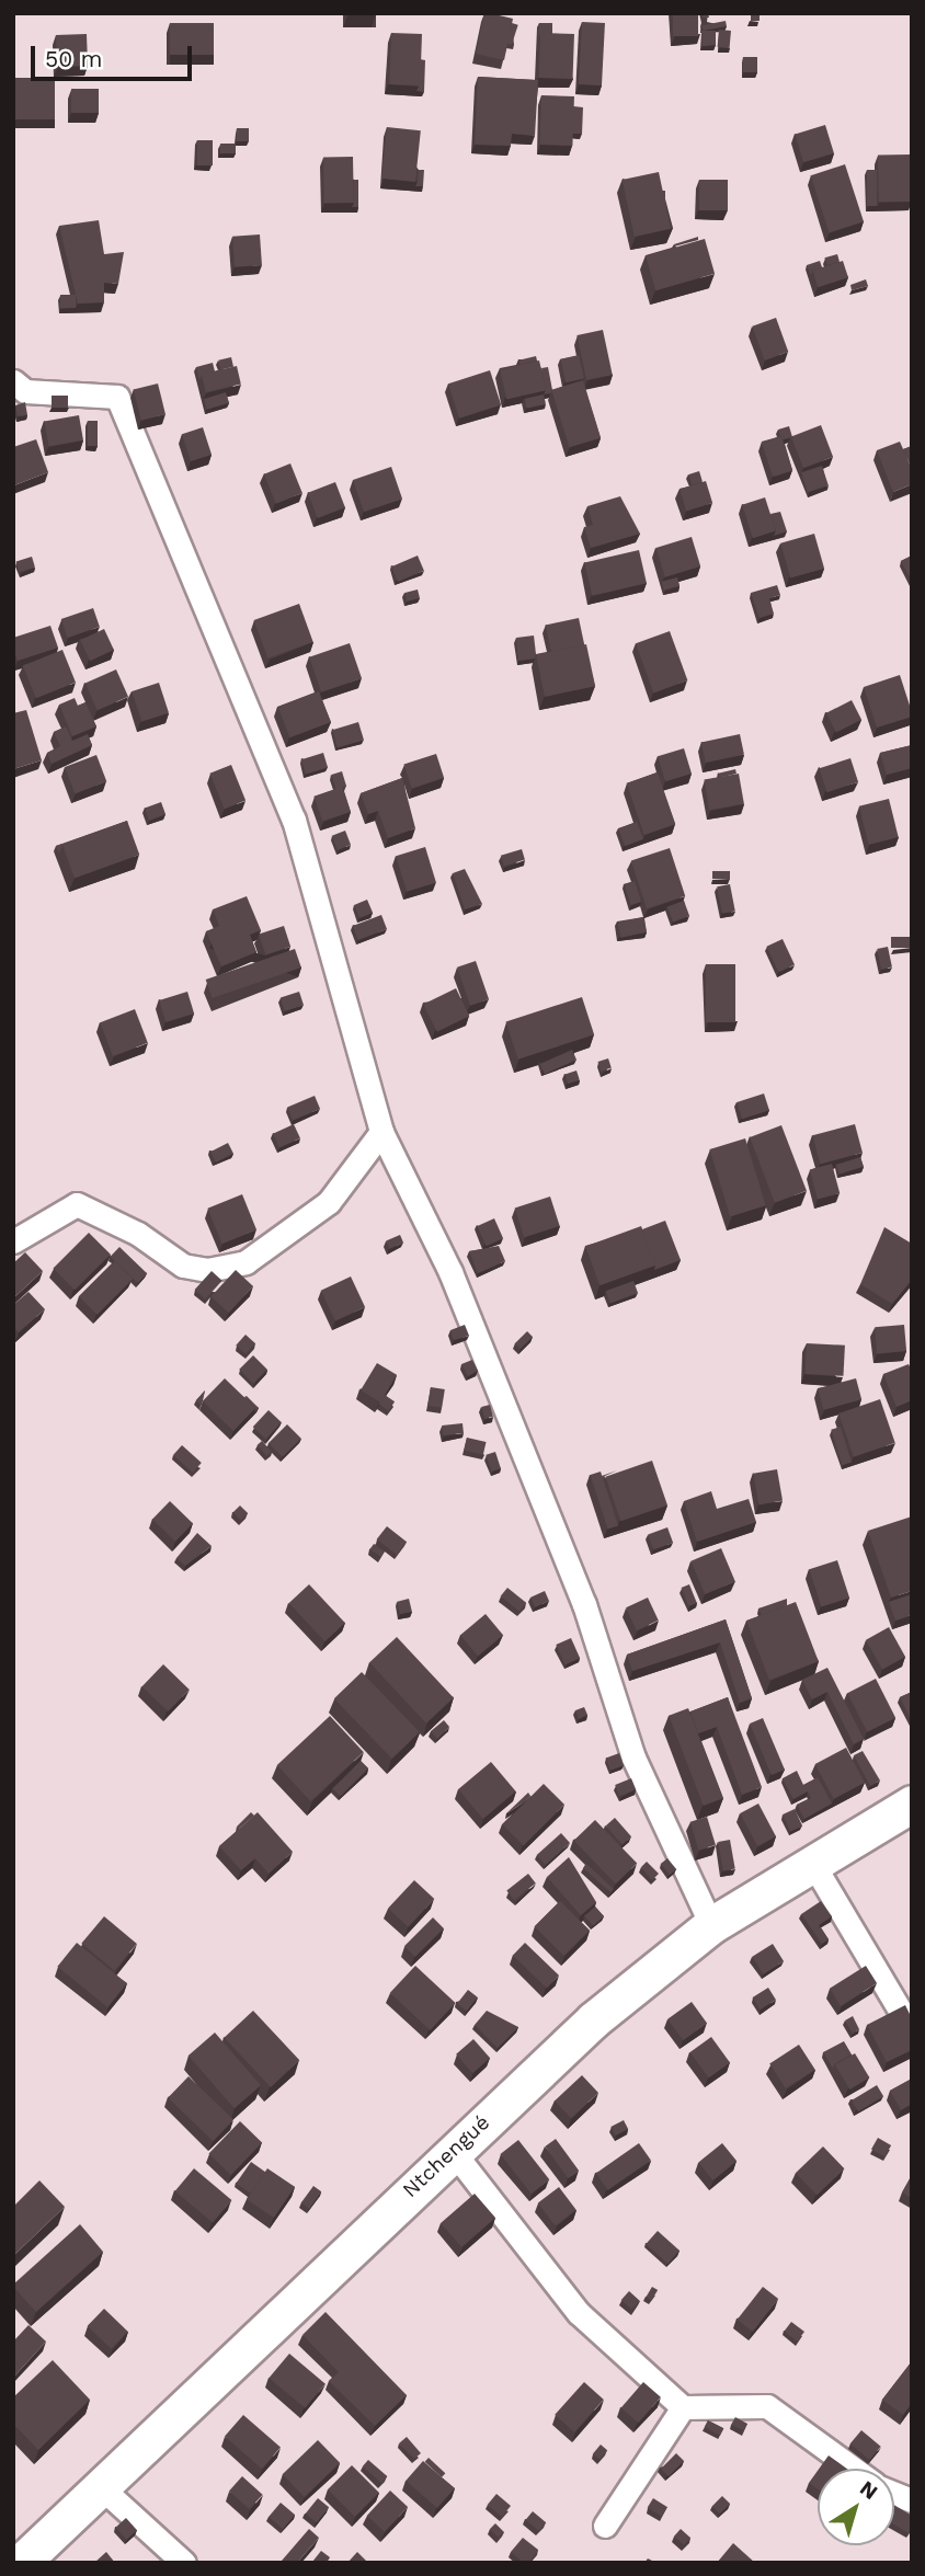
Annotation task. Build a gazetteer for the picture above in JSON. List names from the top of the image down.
{
  "streets": {
    "main road": ["Ntchengué"]
  },
  "scale_bar": "50 m",
  "north": "top right"
}
